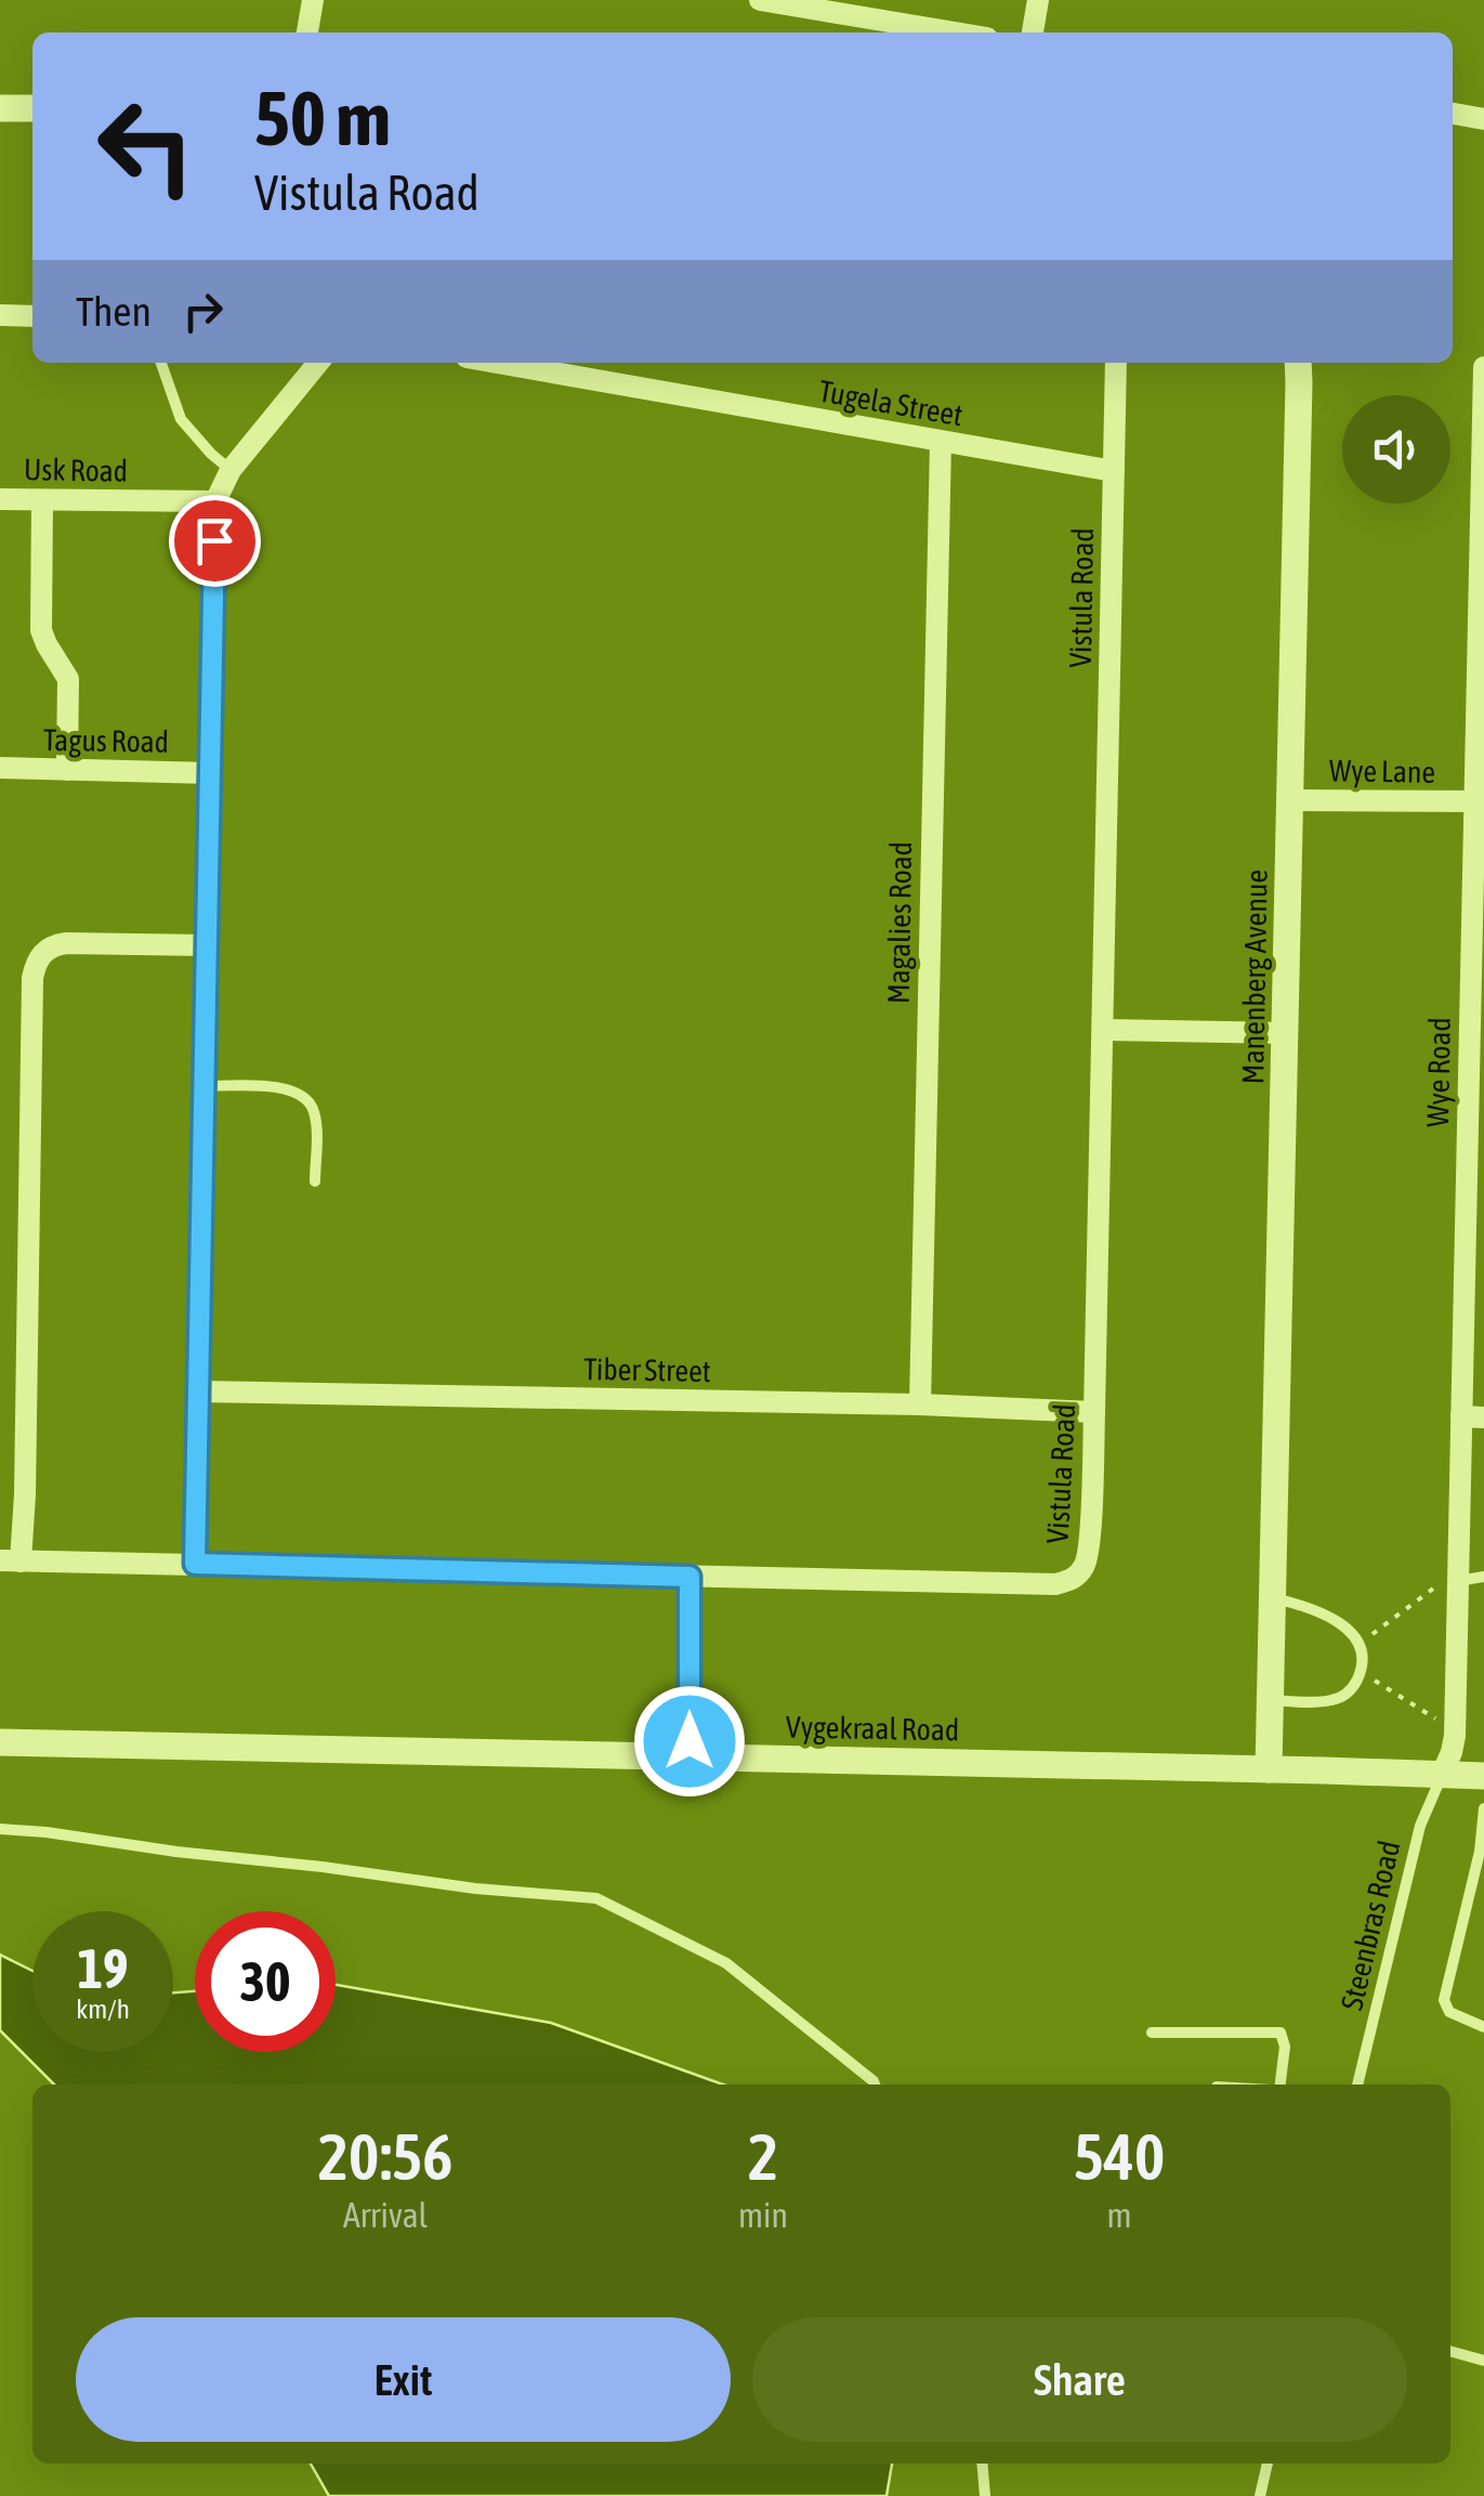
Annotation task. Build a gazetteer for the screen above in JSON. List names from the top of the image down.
{
  "streets": {
    "street": [
      "Tugela Street",
      "Usk Road",
      "Vistula Road",
      "Tagus Road",
      "Wye Lane",
      "Magalies Road",
      "Manenberg Avenue",
      "Wye Road",
      "Tiber Street",
      "Vygekraal Road"
    ],
    "lane": ["Steenbras Road"]
  },
  "crossings": [
    ["Tugela Street", "Vistula Road"],
    ["Tugela Street", "Magalies Road"],
    ["Vistula Road", "Tiber Street"],
    ["Wye Lane", "Manenberg Avenue"],
    ["Wye Lane", "Wye Road"],
    ["Magalies Road", "Tiber Street"],
    ["Manenberg Avenue", "Vygekraal Road"],
    ["Wye Road", "Vygekraal Road"],
    ["Wye Road", "Steenbras Road"],
    ["Vygekraal Road", "Steenbras Road"]
  ],
  "page": {
    "turn": ["50 m", "Vistula Road"],
    "then": "Then",
    "speed": "19 km/h",
    "limit": "30",
    "eta": [
      "20:56",
      "Arrival",
      "2",
      "min",
      "540",
      "m"
    ],
    "buttons": ["Exit", "Share"]
  }
}
